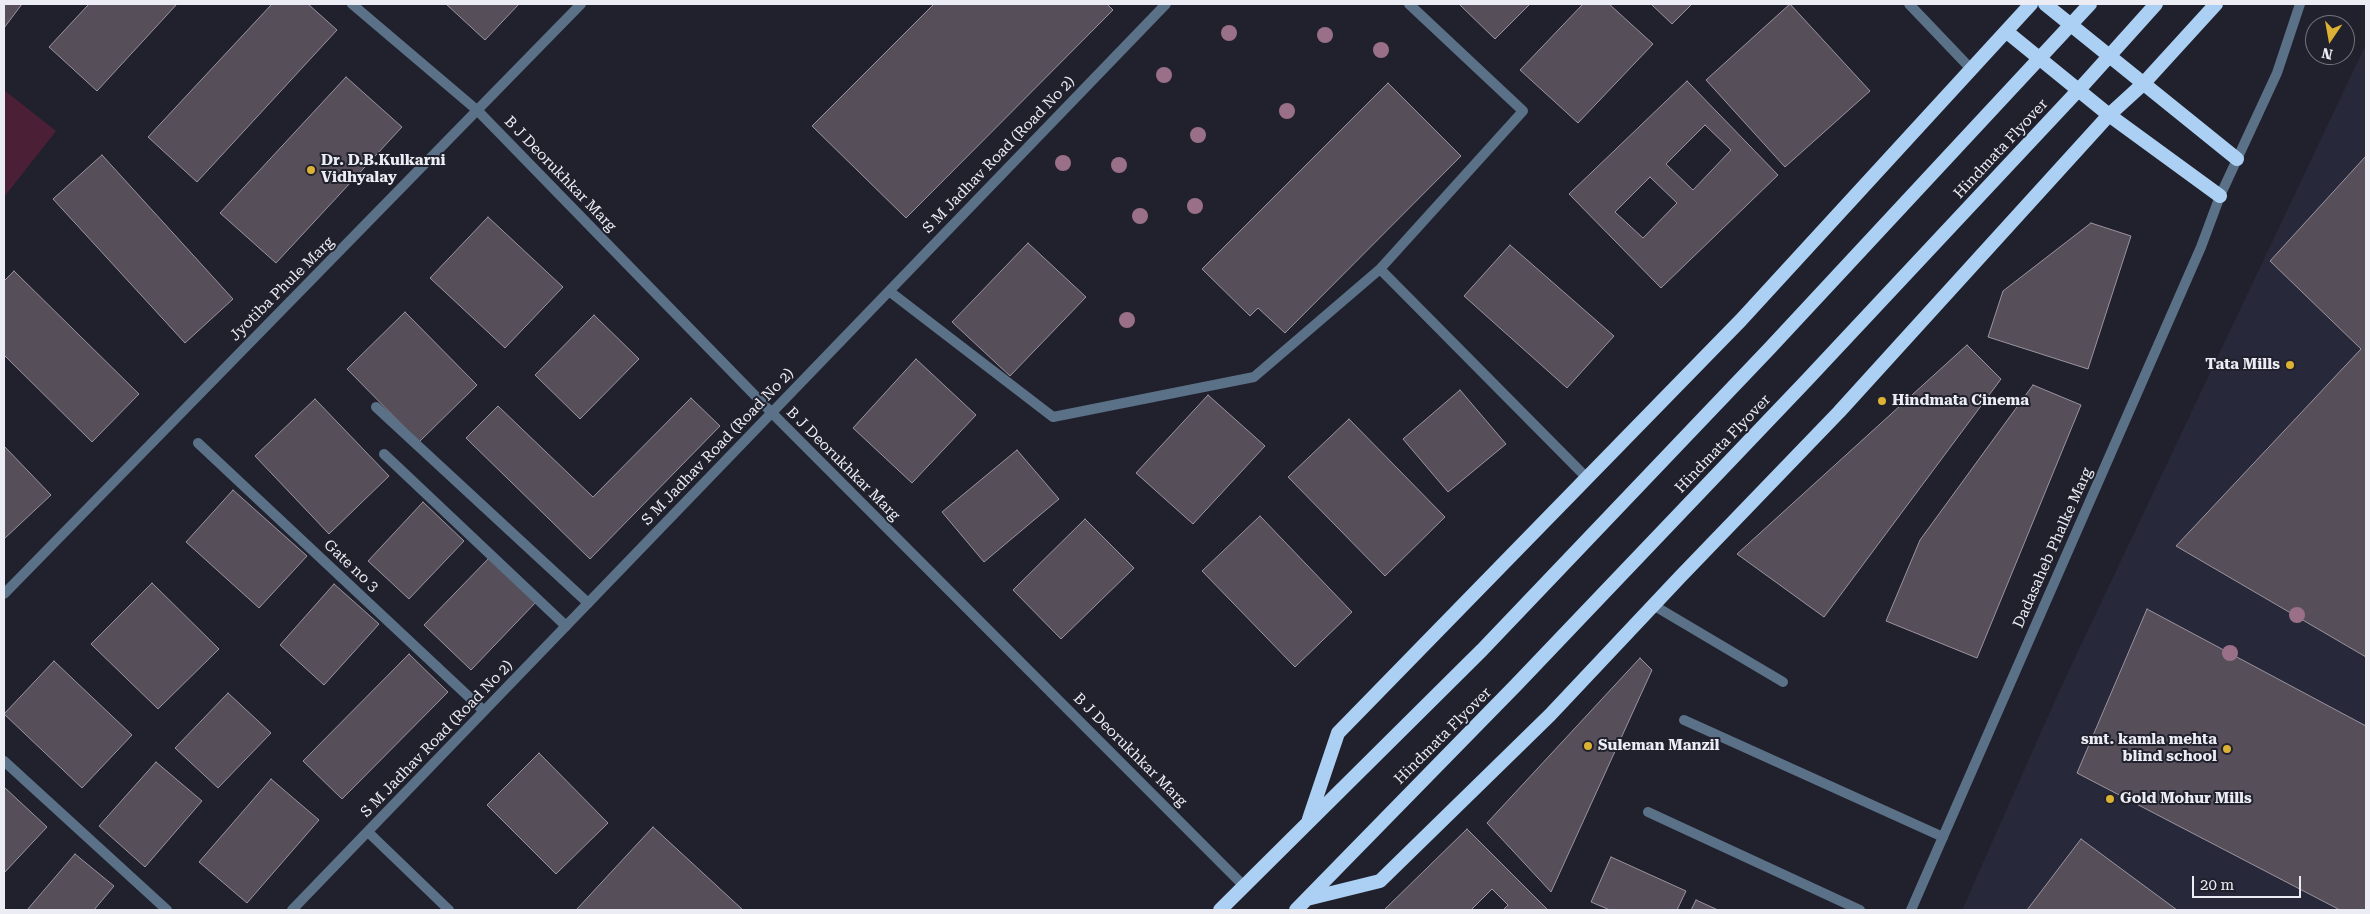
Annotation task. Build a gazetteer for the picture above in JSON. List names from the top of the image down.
{
  "streets": {
    "highway": ["Hindmata Flyover"],
    "street": [
      "S M Jadhav Road (Road No 2)",
      "B J Deorukhkar Marg",
      "Jyotiba Phule Marg",
      "Dadasaheb Phalke Marg",
      "Gate no 3"
    ]
  },
  "crossings": [
    ["S M Jadhav Road (Road No 2)", "B J Deorukhkar Marg"],
    ["S M Jadhav Road (Road No 2)", "Gate no 3"],
    ["B J Deorukhkar Marg", "Jyotiba Phule Marg"]
  ],
  "places": [
    "Dr. D.B.Kulkarni Vidhyalay",
    "Tata Mills",
    "Hindmata Cinema",
    "Suleman Manzil",
    "smt. kamla mehta blind school",
    "Gold Mohur Mills"
  ],
  "scale_bar": "20 m",
  "north": "bottom"
}
